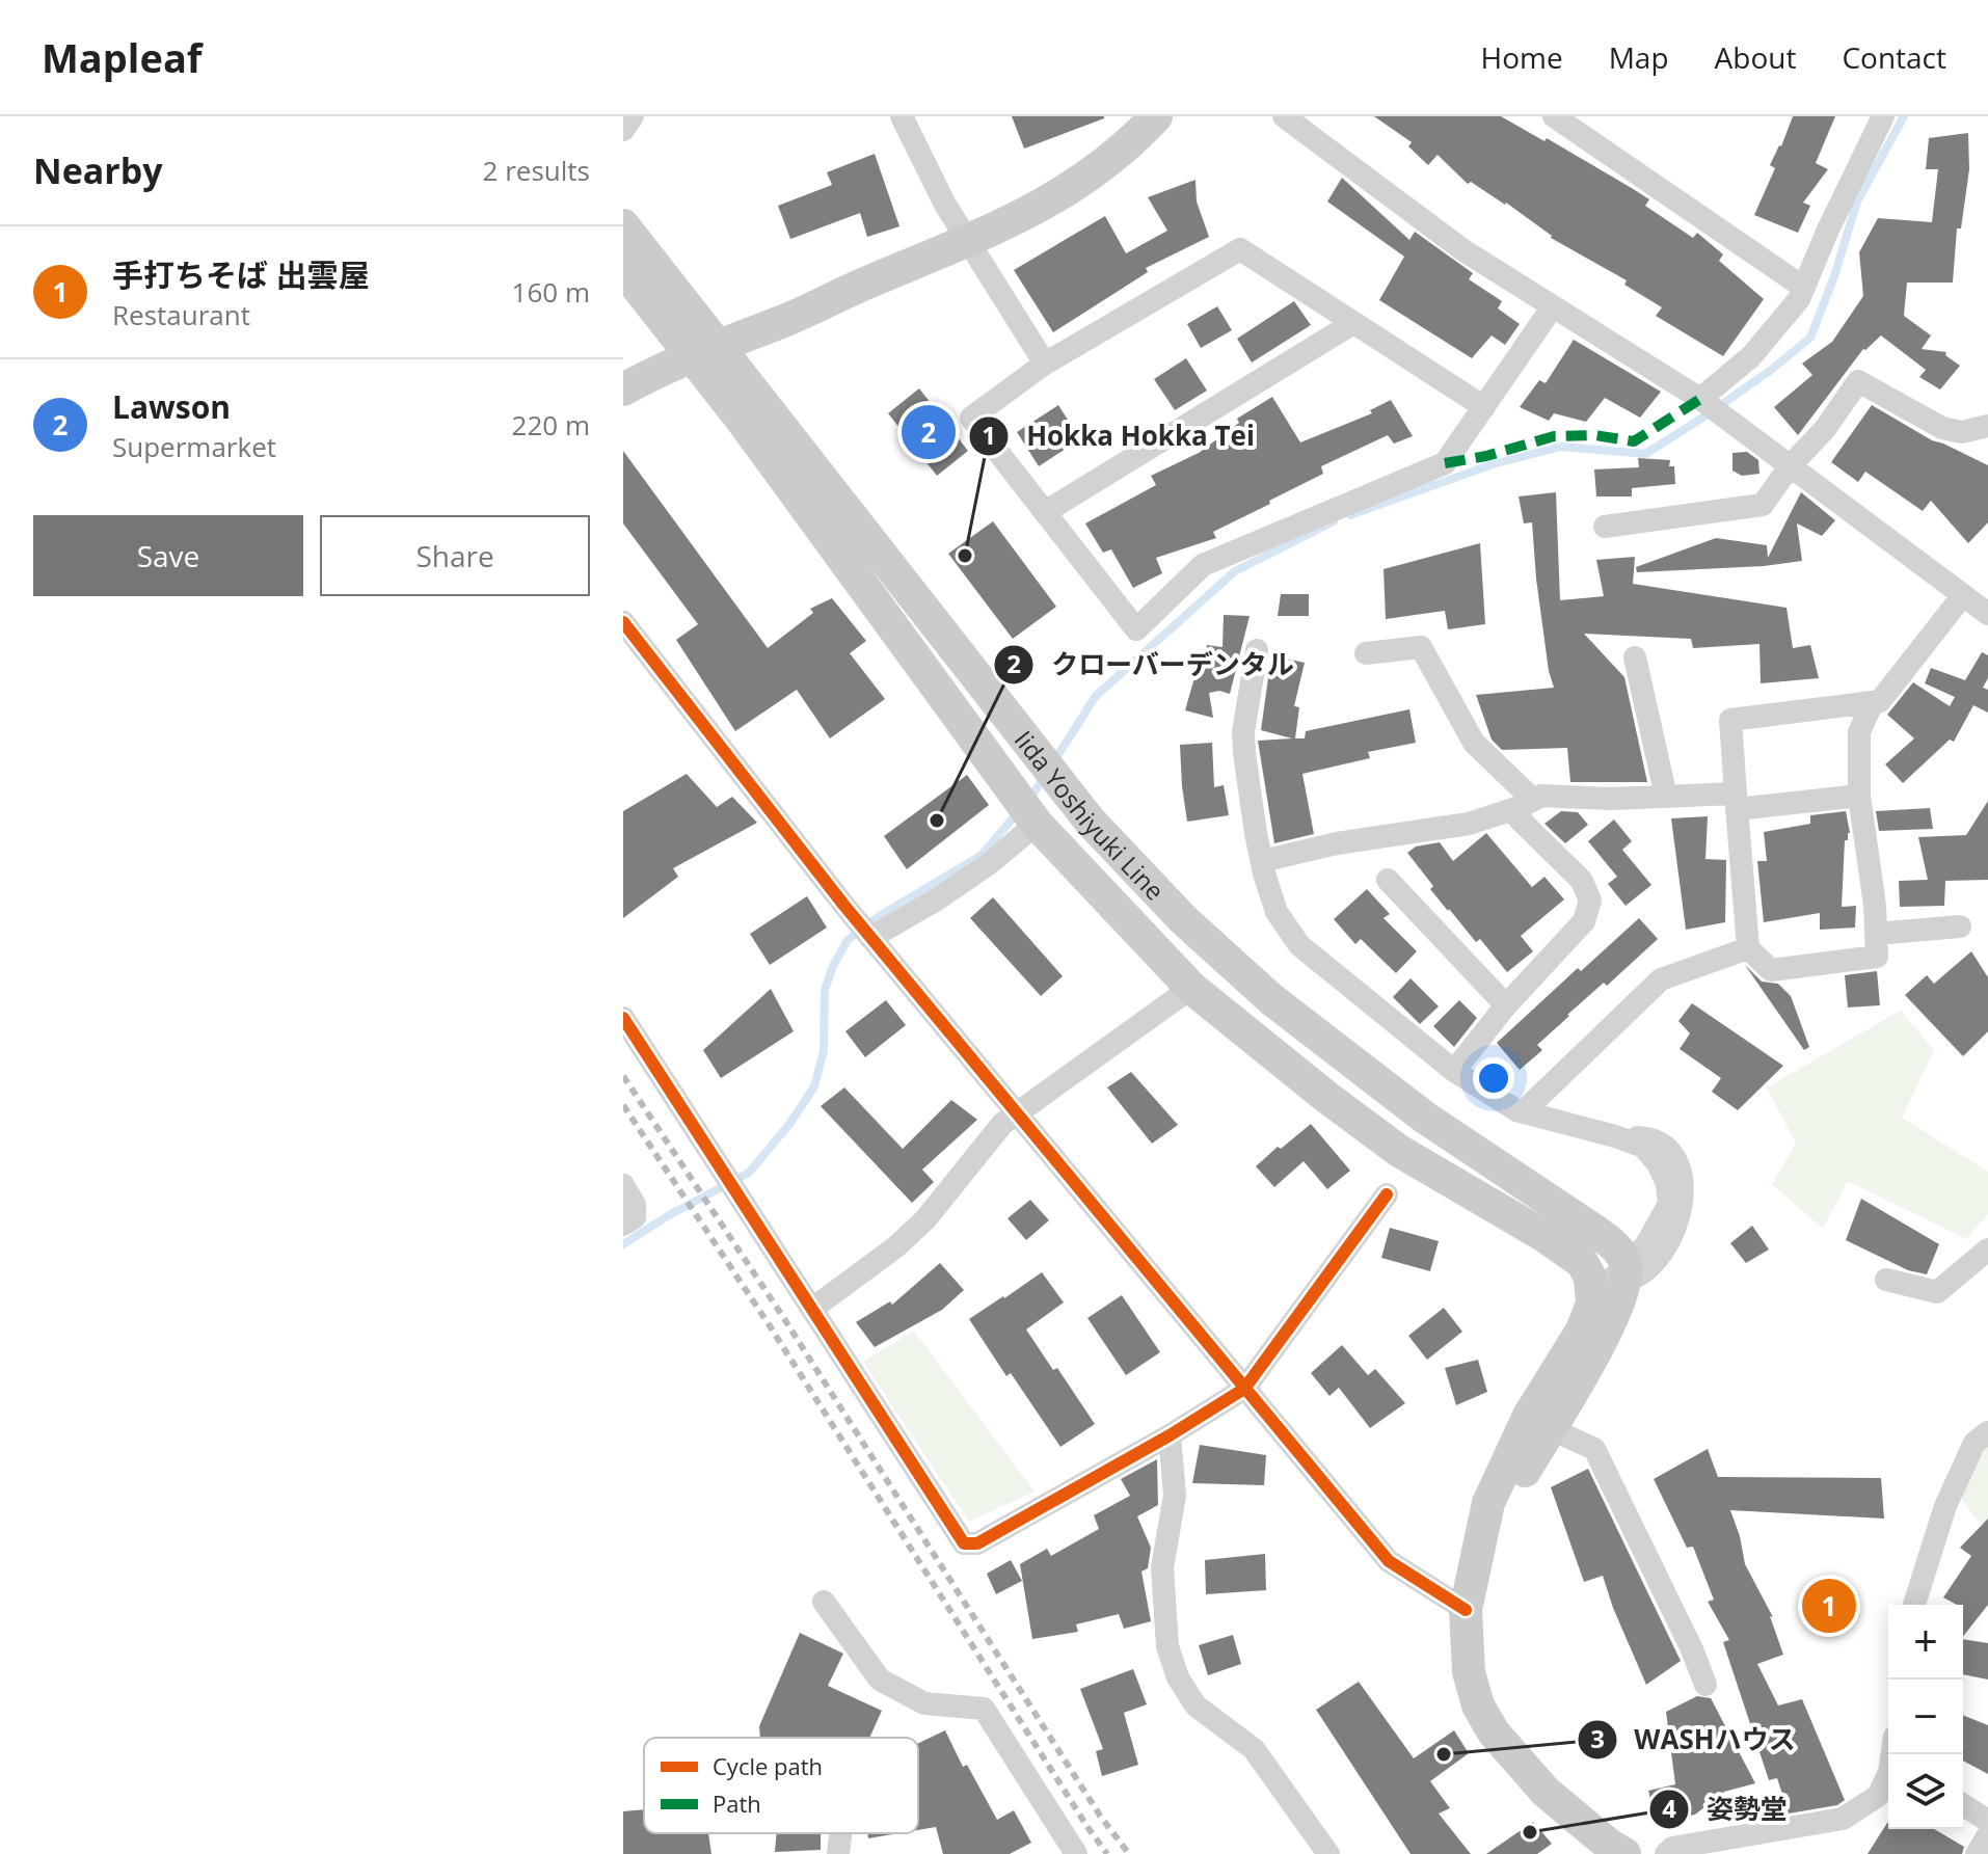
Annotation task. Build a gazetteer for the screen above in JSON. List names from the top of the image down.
{
  "streets": {
    "main road": ["Iida Yoshiyuki Line"]
  },
  "places": [
    "Hokka Hokka Tei",
    "クローバーデンタル",
    "WASHハウス",
    "姿勢堂"
  ],
  "legend": ["Cycle path", "Path"],
  "page": {
    "header": "Mapleaf",
    "nav": [
      "Home",
      "Map",
      "About",
      "Contact"
    ],
    "heading": ["Nearby", "2 results"],
    "list": [
      {
        "mark": "1",
        "name": "手打ちそば 出雲屋",
        "note": "Restaurant",
        "value": "160 m"
      },
      {
        "mark": "2",
        "name": "Lawson",
        "note": "Supermarket",
        "value": "220 m"
      }
    ],
    "pins": ["2", "1"],
    "buttons": ["Save", "Share"],
    "map_buttons": ["+", "−"]
  }
}
